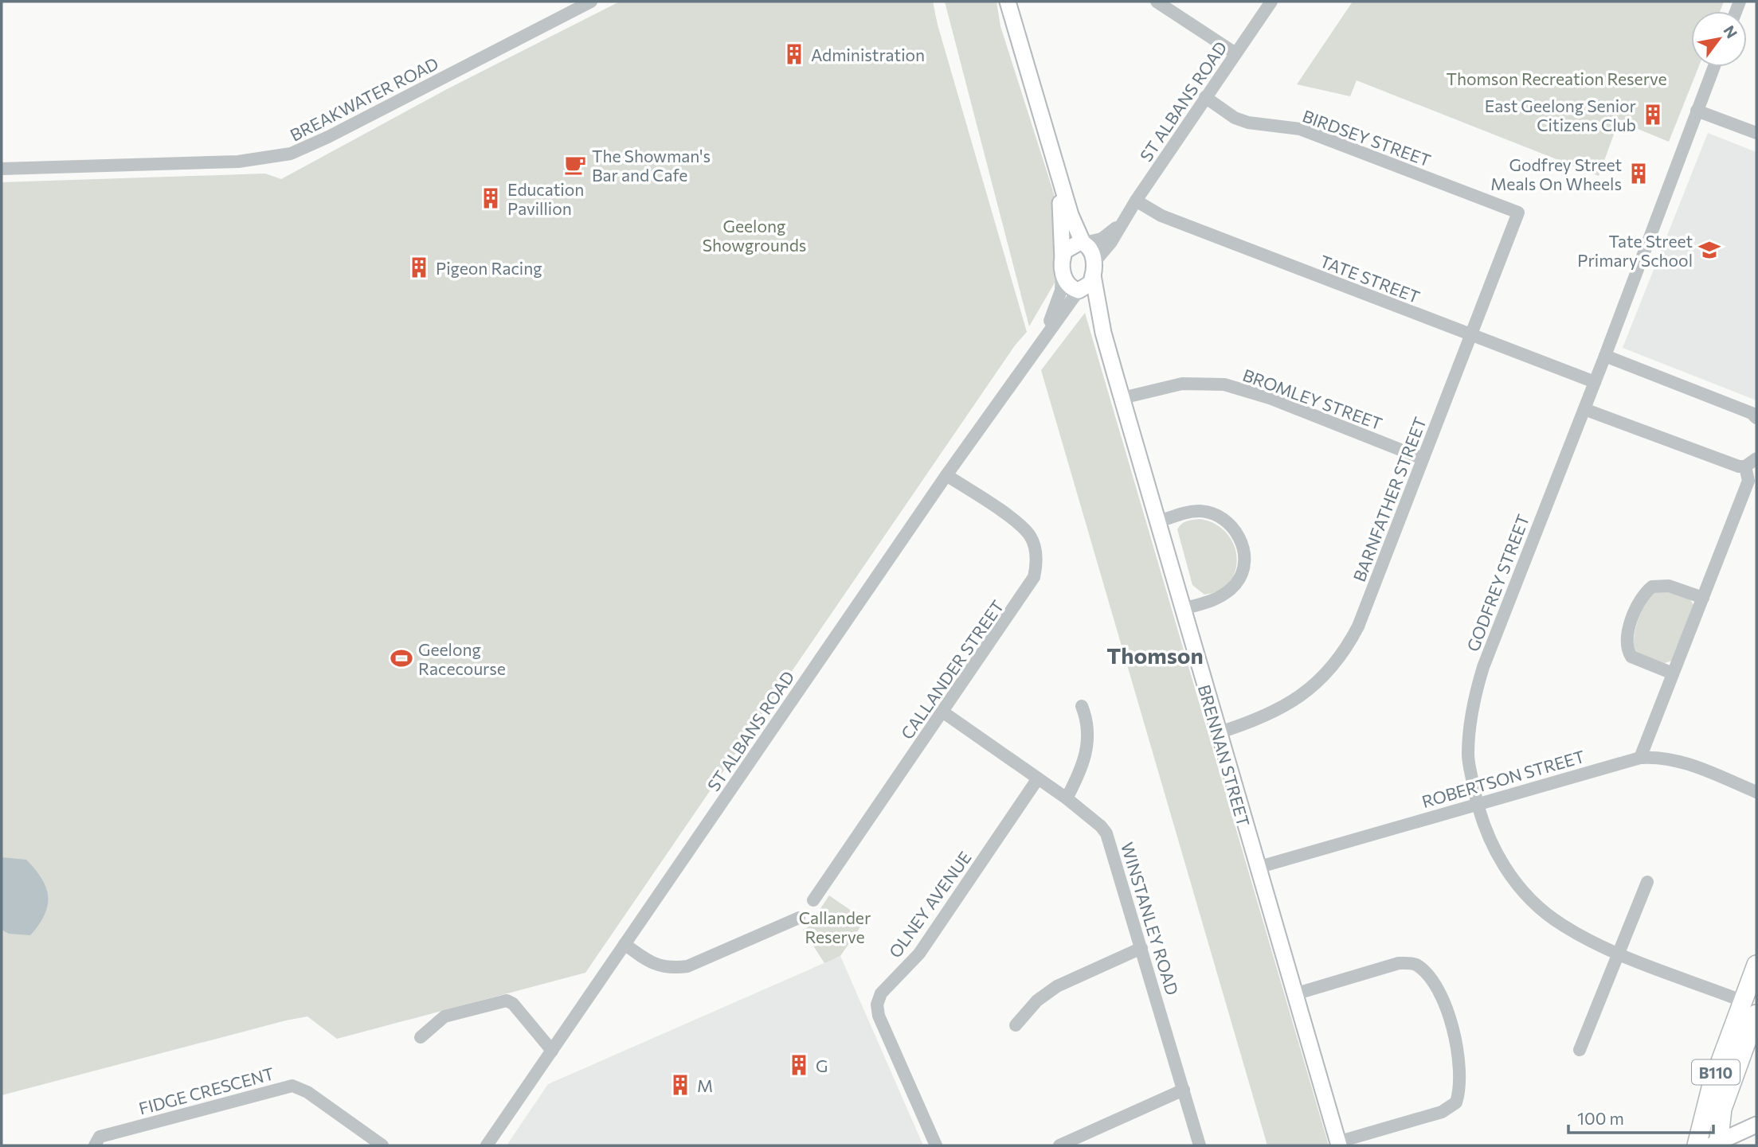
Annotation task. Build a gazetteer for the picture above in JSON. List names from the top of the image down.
{
  "streets": {
    "highway": ["B110"],
    "main road": ["BRENNAN STREET"],
    "street": [
      "BREAKWATER ROAD",
      "ST ALBANS ROAD",
      "BIRDSEY STREET",
      "TATE STREET",
      "BROMLEY STREET",
      "BARNFATHER STREET",
      "GODFREY STREET",
      "CALLANDER STREET",
      "ROBERTSON STREET",
      "OLNEY AVENUE",
      "WINSTANLEY ROAD",
      "FIDGE CRESCENT"
    ]
  },
  "crossings": [
    ["ST ALBANS ROAD", "BIRDSEY STREET"],
    ["ST ALBANS ROAD", "TATE STREET"],
    ["ST ALBANS ROAD", "CALLANDER STREET"],
    ["ST ALBANS ROAD", "BRENNAN STREET"],
    ["BIRDSEY STREET", "BARNFATHER STREET"],
    ["TATE STREET", "BARNFATHER STREET"],
    ["TATE STREET", "GODFREY STREET"],
    ["BROMLEY STREET", "BARNFATHER STREET"],
    ["BROMLEY STREET", "BRENNAN STREET"],
    ["BARNFATHER STREET", "BRENNAN STREET"],
    ["GODFREY STREET", "ROBERTSON STREET"],
    ["GODFREY STREET", "B110"],
    ["CALLANDER STREET", "WINSTANLEY ROAD"],
    ["BRENNAN STREET", "ROBERTSON STREET"],
    ["OLNEY AVENUE", "WINSTANLEY ROAD"]
  ],
  "districts": ["Thomson"],
  "parks": ["Thomson Recreation Reserve", "Geelong Showgrounds", "Callander Reserve"],
  "places": {
    "building": [
      "Administration",
      "East Geelong Senior Citizens Club",
      "Godfrey Street Meals On Wheels",
      "Education Pavillion",
      "Pigeon Racing",
      "G",
      "M"
    ],
    "cafe": ["The Showman's Bar and Cafe"],
    "school or university": ["Tate Street Primary School"],
    "sports": ["Geelong Racecourse"]
  },
  "scale_bar": "100 m",
  "north": "top right"
}
